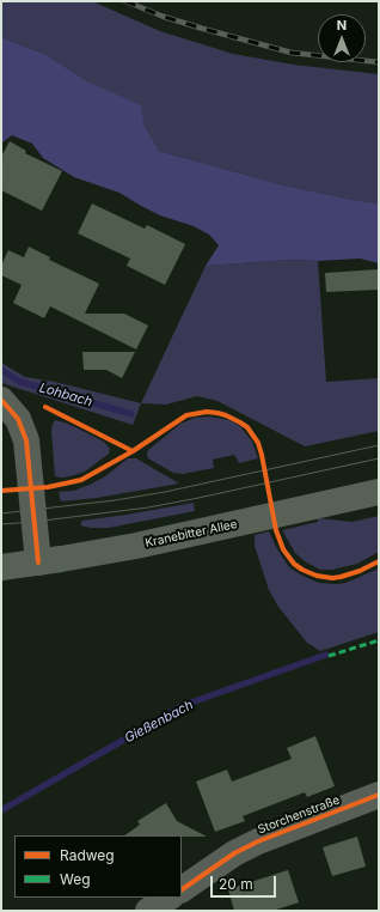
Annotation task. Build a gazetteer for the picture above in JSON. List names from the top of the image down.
{
  "streets": {
    "main road": ["Kranebitter Allee"],
    "street": ["Storchenstraße"]
  },
  "water": ["Lohbach", "Gießenbach"],
  "legend": ["Radweg", "Weg"],
  "scale_bar": "20 m",
  "north": "top"
}
